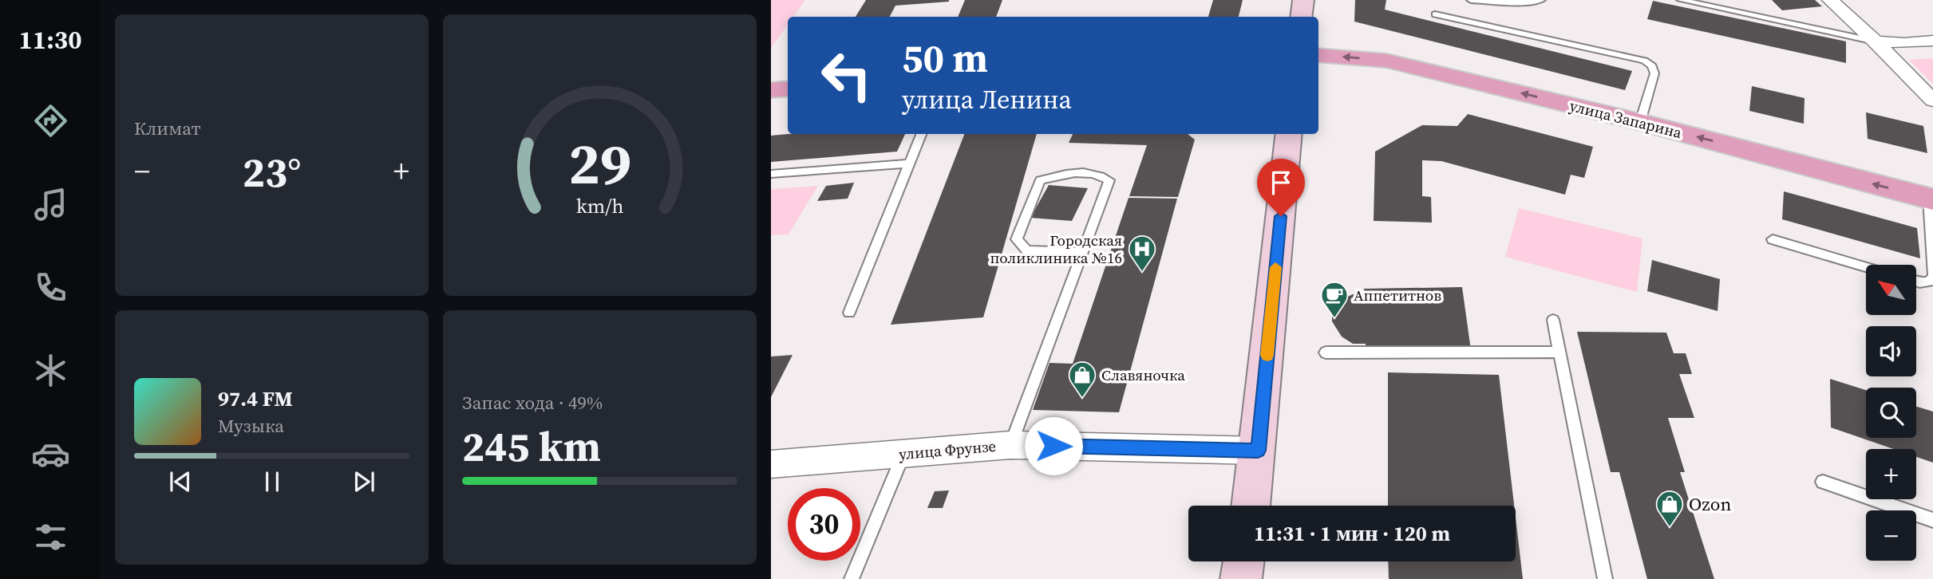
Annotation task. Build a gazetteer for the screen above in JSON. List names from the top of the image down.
{
  "streets": {
    "main road": ["улица Запарина"],
    "street": ["улица Фрунзе"]
  },
  "one_way": ["улица Запарина"],
  "places": {
    "hospital": ["Городская поликлиника №16"],
    "cafe": ["Аппетитнов"],
    "shop": ["Славяночка", "Ozon"]
  },
  "north": "top left",
  "page": {
    "tabs": "11:30",
    "tile": [
      "Климат",
      ["Запас хода · 49%", "245 km"]
    ],
    "turn": ["50 m", "улица Ленина"],
    "heat": ["−", "23°", "+"],
    "map_buttons": ["+", "−"],
    "song": ["97.4 FM", "Музыка"],
    "limit": "30",
    "trip": "11:31 · 1 мин · 120 m",
    "gauge": ["29", "km/h"]
  }
}
